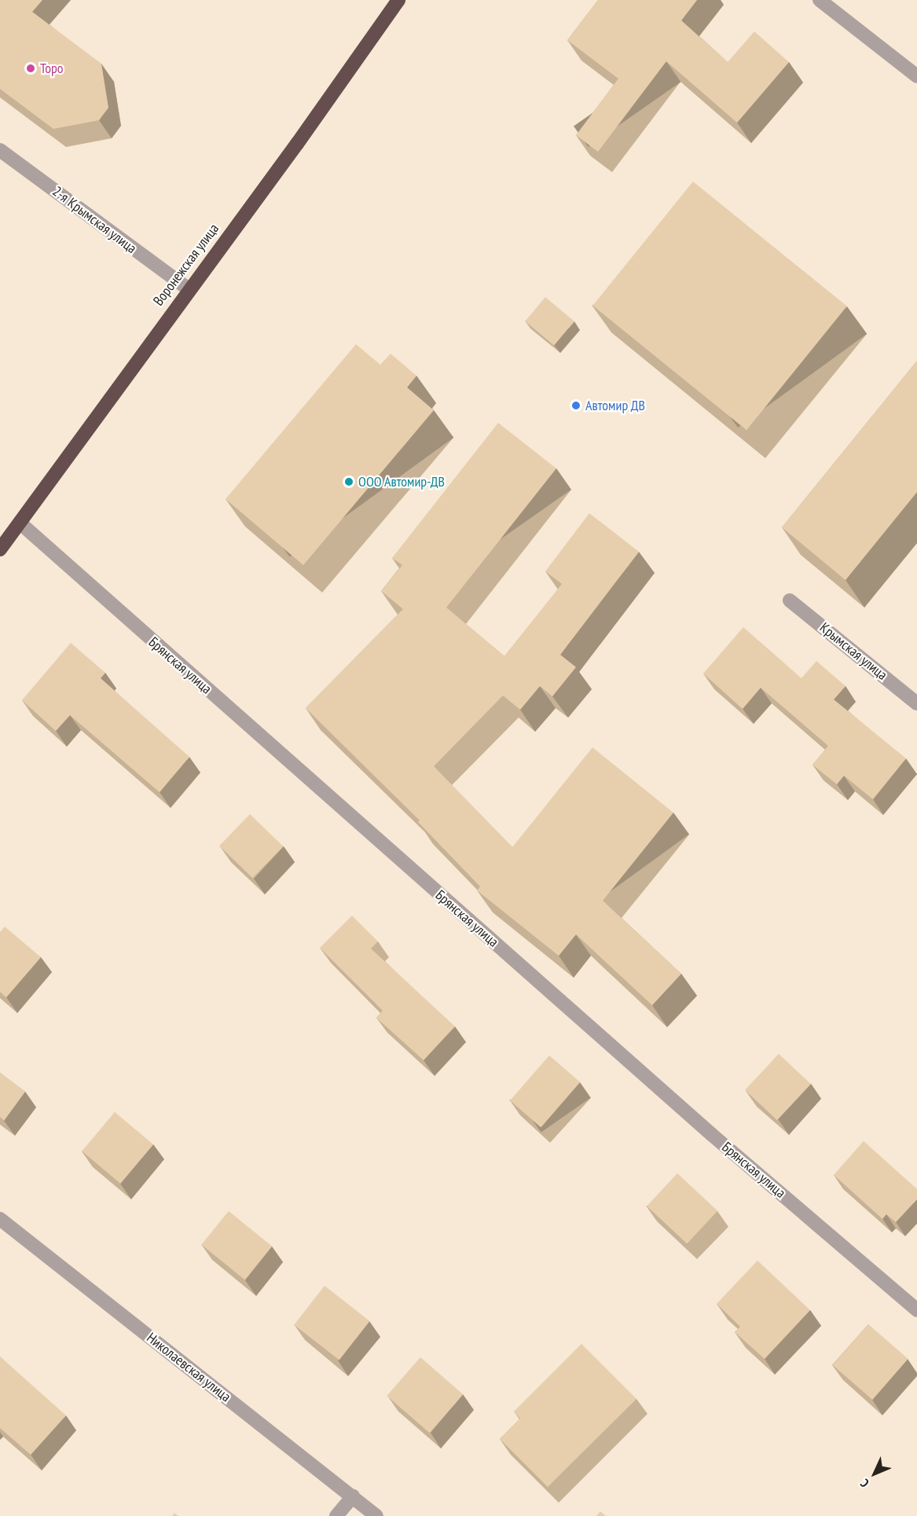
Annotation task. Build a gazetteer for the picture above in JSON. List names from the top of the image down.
{
  "streets": {
    "highway": ["Воронежская улица"],
    "street": [
      "2-я Крымская улица",
      "Крымская улица",
      "Брянская улица",
      "Николаевская улица"
    ]
  },
  "crossings": [
    ["2-я Крымская улица", "Воронежская улица"],
    ["Воронежская улица", "Брянская улица"]
  ],
  "places": ["Торо", "Автомир ДВ", "ООО Автомир-ДВ"],
  "north": "bottom left"
}
